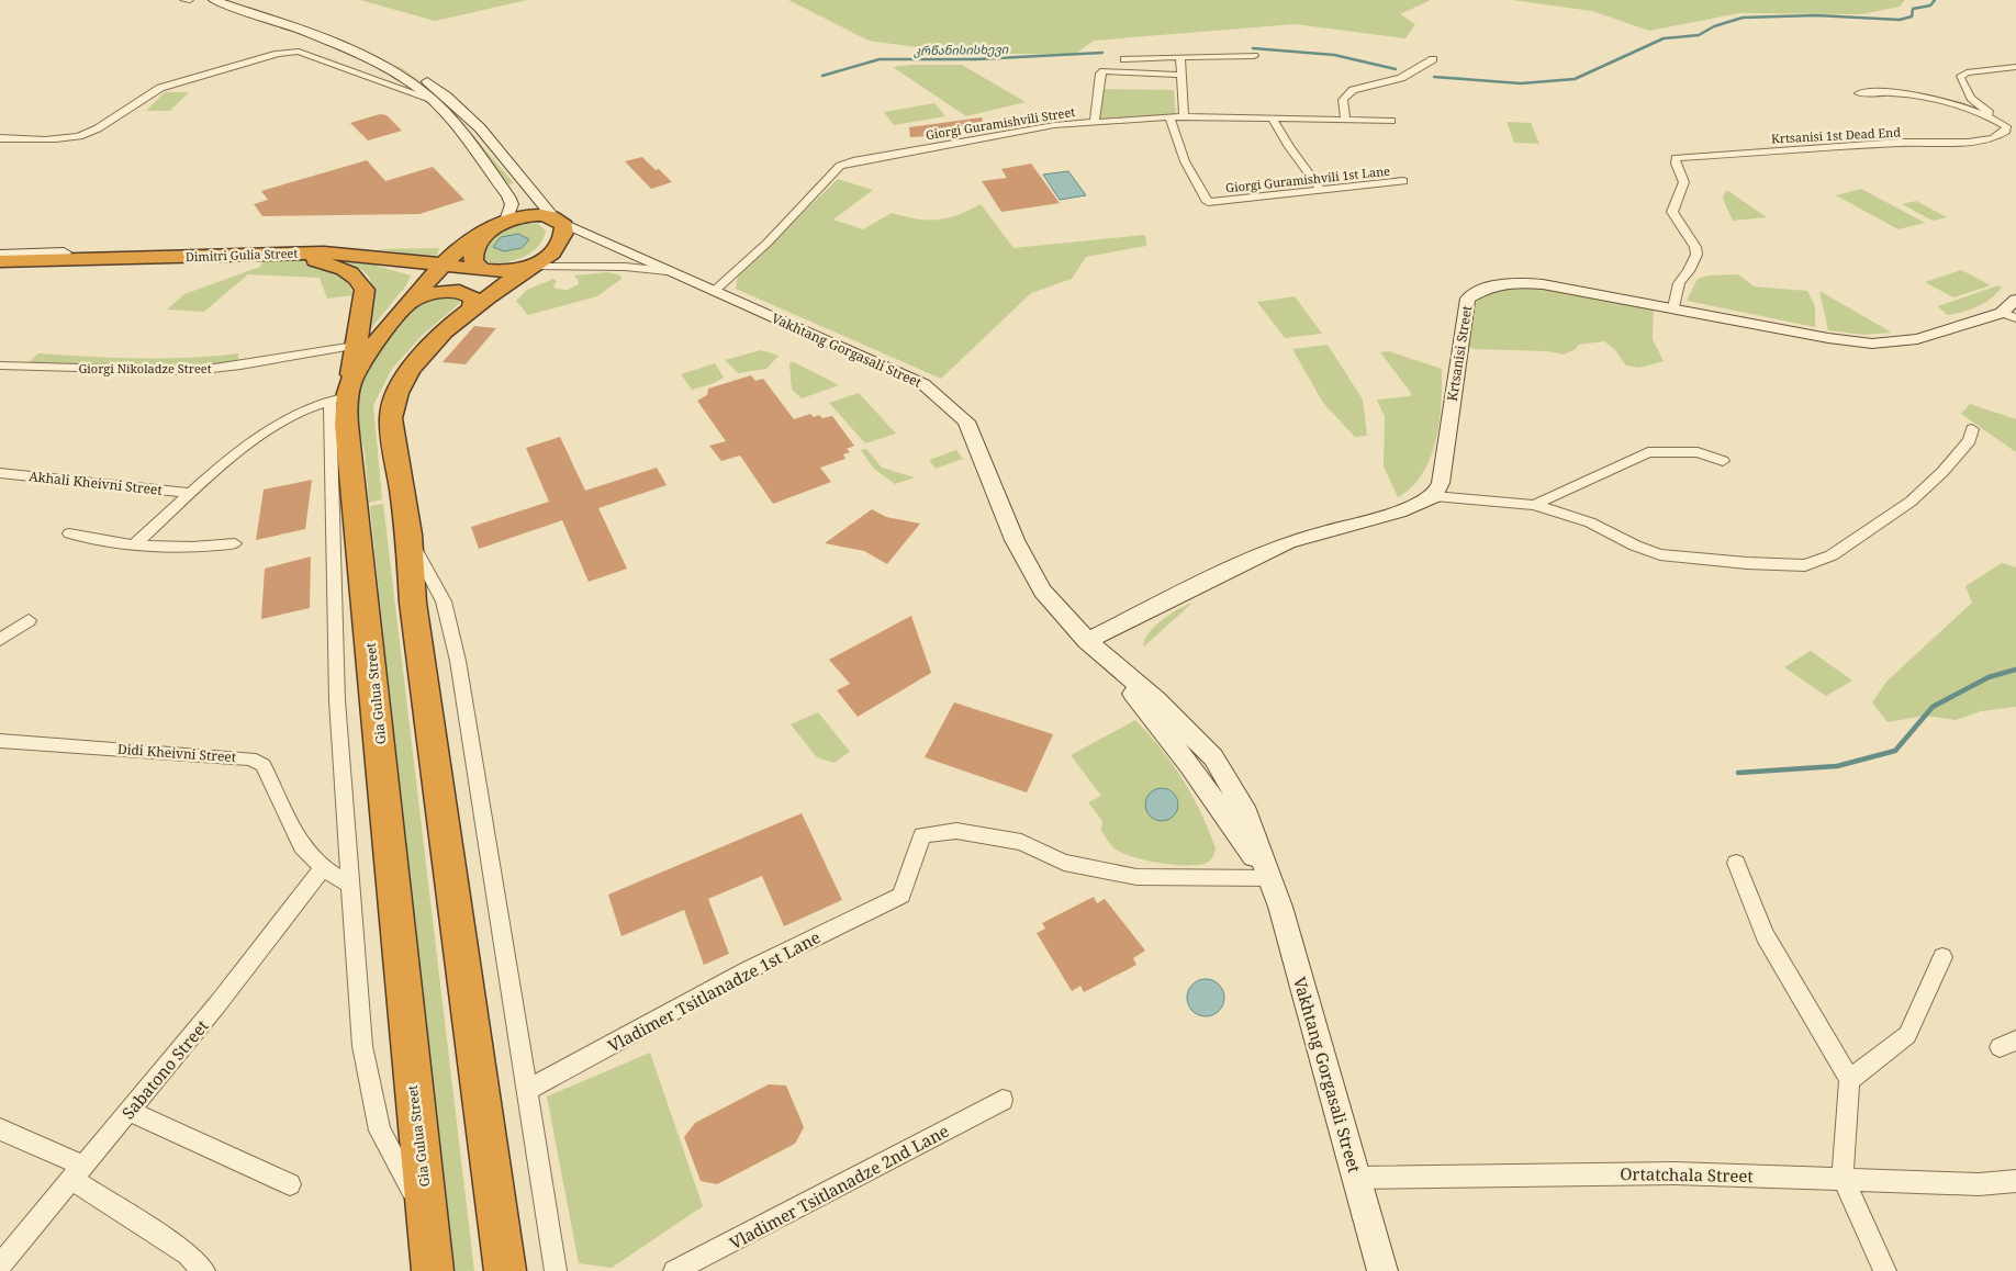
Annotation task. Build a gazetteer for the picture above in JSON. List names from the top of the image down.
{
  "streets": {
    "highway": ["Dimitri Gulia Street", "Gia Gulua Street"],
    "street": [
      "Giorgi Guramishvili Street",
      "Krtsanisi 1st Dead End",
      "Giorgi Guramishvili 1st Lane",
      "Vakhtang Gorgasali Street",
      "Krtsanisi Street",
      "Giorgi Nikoladze Street",
      "Akhali Kheivni Street",
      "Didi Kheivni Street",
      "Vladimer Tsitlanadze 1st Lane",
      "Sabatono Street",
      "Ortatchala Street",
      "Vladimer Tsitlanadze 2nd Lane"
    ]
  },
  "crossings": [
    ["Giorgi Guramishvili Street", "Giorgi Guramishvili 1st Lane"],
    ["Giorgi Guramishvili Street", "Vakhtang Gorgasali Street"],
    ["Krtsanisi 1st Dead End", "Krtsanisi Street"],
    ["Dimitri Gulia Street", "Vakhtang Gorgasali Street"],
    ["Vakhtang Gorgasali Street", "Vladimer Tsitlanadze 1st Lane"],
    ["Vakhtang Gorgasali Street", "Ortatchala Street"],
    ["Akhali Kheivni Street", "Gia Gulua Street"],
    ["Gia Gulua Street", "Didi Kheivni Street"],
    ["Didi Kheivni Street", "Sabatono Street"]
  ],
  "water": ["კრწანისისხევი"]
}
